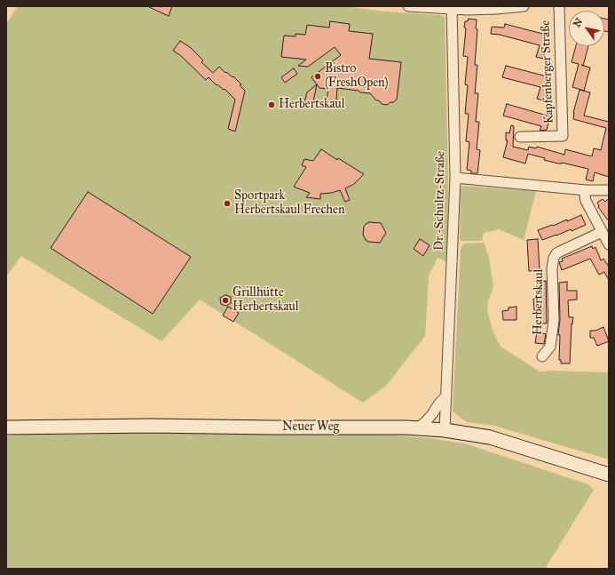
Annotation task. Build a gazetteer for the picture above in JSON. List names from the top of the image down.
{
  "streets": {
    "main road": ["Neuer Weg"],
    "street": ["Kapfenberger Straße", "Dr.-Schultz-Straße", "Herbertskaul"]
  },
  "crossings": [
    ["Dr.-Schultz-Straße", "Neuer Weg"]
  ],
  "places": [
    "Bistro (FreshOpen)",
    "Herbertskaul",
    "Sportpark Herbertskaul Frechen",
    "Grillhütte Herbertskaul"
  ],
  "north": "top left"
}
